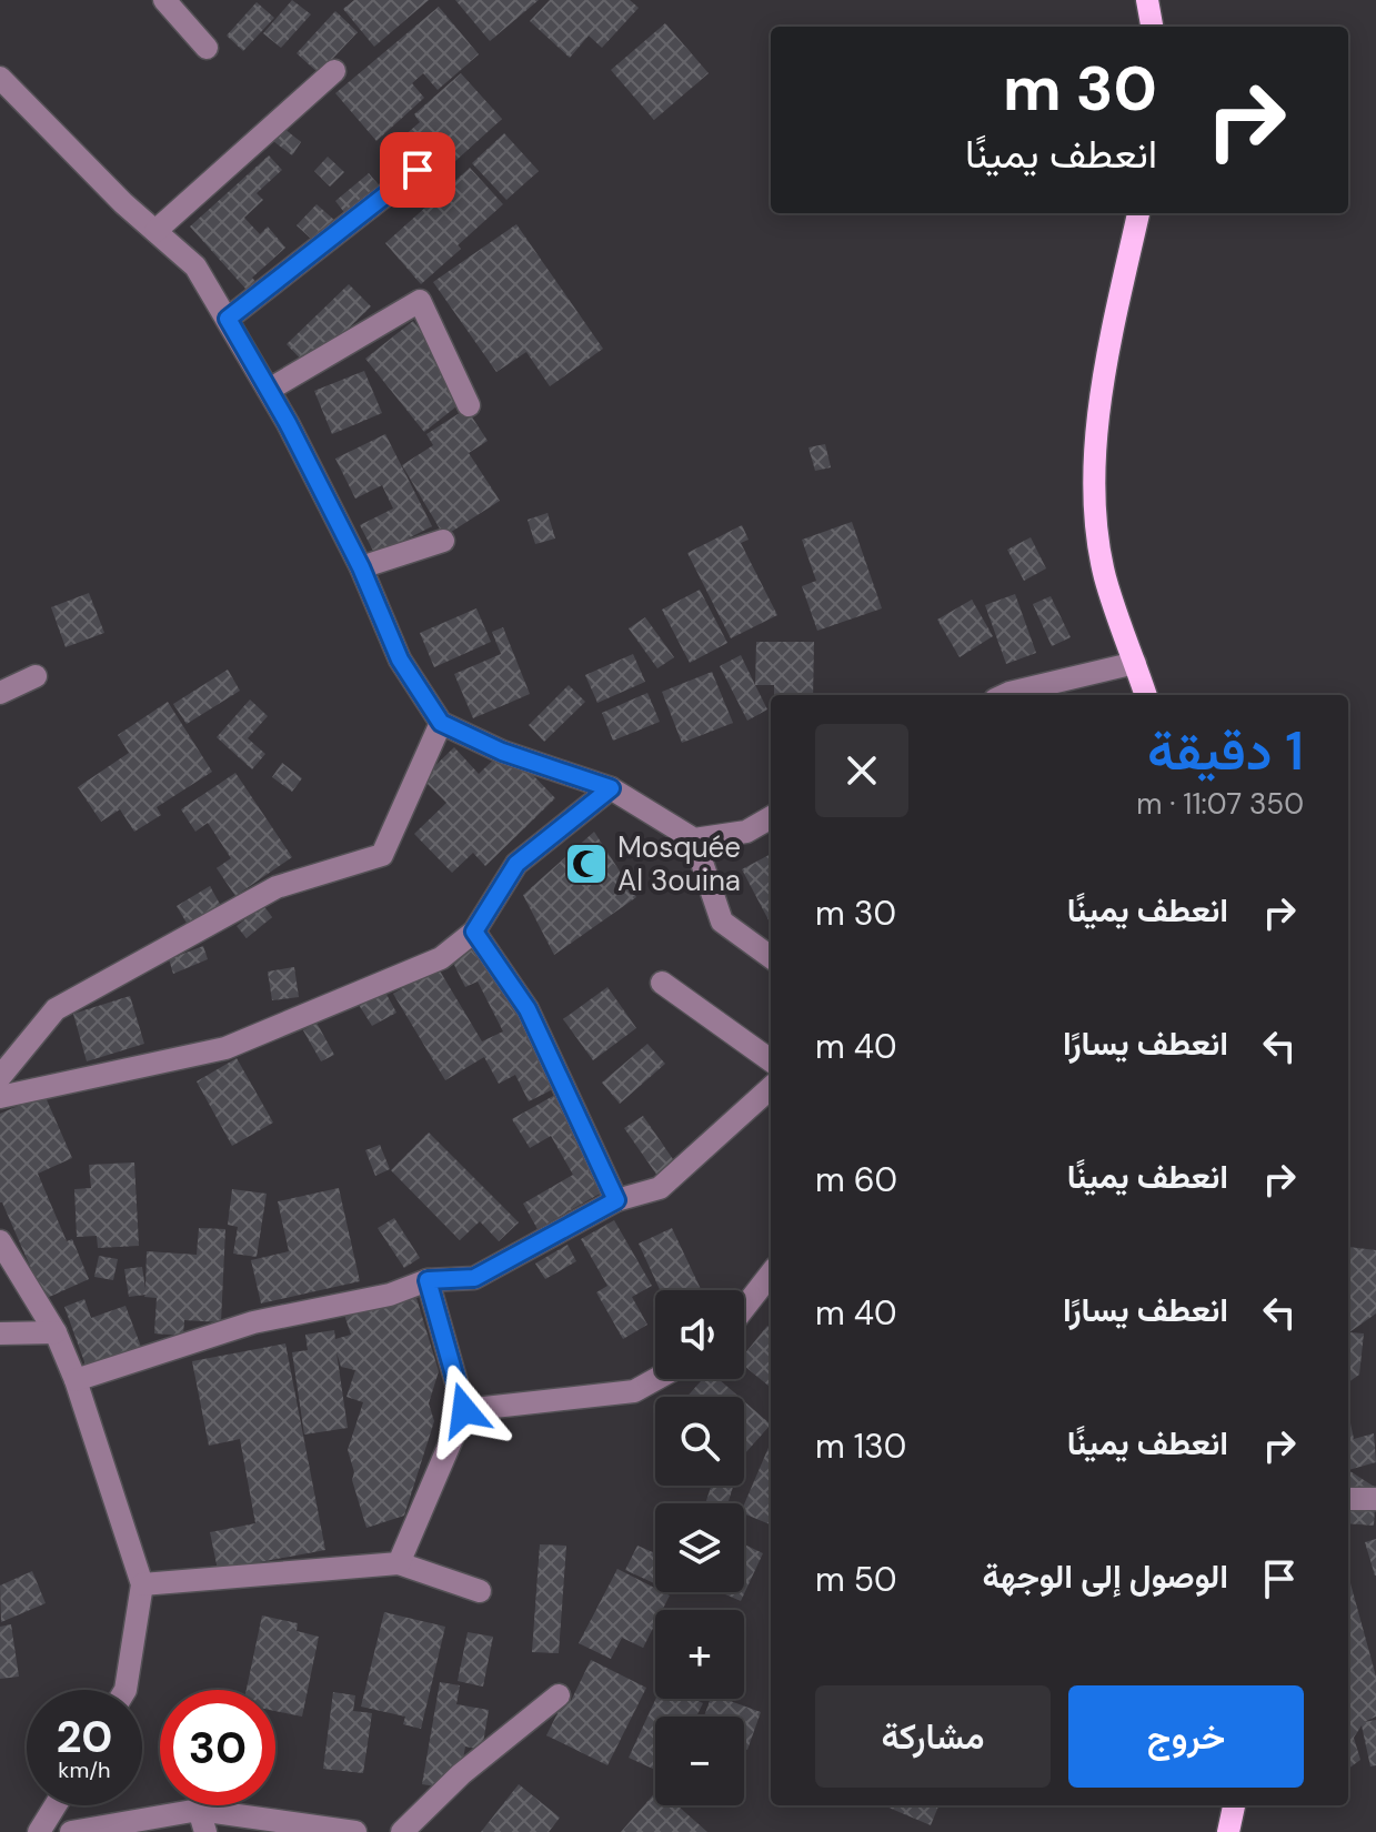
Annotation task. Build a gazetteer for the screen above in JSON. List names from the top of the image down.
{
  "places": {
    "mosque": ["Mosquée Al 3ouina"]
  },
  "page": {
    "turn": ["30 m", "انعطف يمينًا"],
    "heading": ["1 دقيقة", "350 m · 11:07"],
    "list": [
      {
        "name": "انعطف يمينًا",
        "value": "30 m"
      },
      {
        "name": "انعطف يسارًا",
        "value": "40 m"
      },
      {
        "name": "انعطف يمينًا",
        "value": "60 m"
      },
      {
        "name": "انعطف يسارًا",
        "value": "40 m"
      },
      {
        "name": "انعطف يمينًا",
        "value": "130 m"
      },
      {
        "name": "الوصول إلى الوجهة",
        "value": "50 m"
      }
    ],
    "map_buttons": ["+", "−"],
    "buttons": ["خروج", "مشاركة"],
    "speed": "20 km/h",
    "limit": "30"
  }
}
